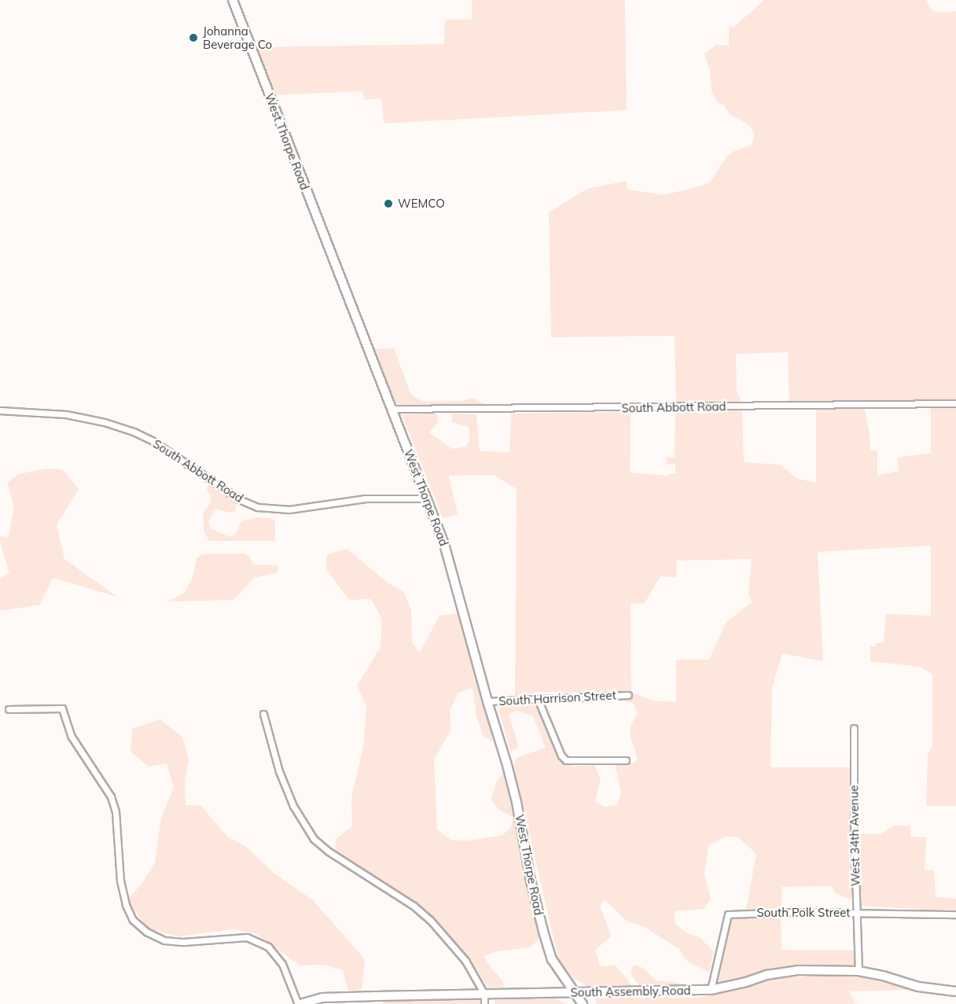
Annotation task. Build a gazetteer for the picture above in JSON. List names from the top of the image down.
{
  "streets": {
    "street": [
      "West Thorpe Road",
      "South Abbott Road",
      "South Harrison Street",
      "West 34th Avenue",
      "South Polk Street",
      "South Assembly Road"
    ]
  },
  "crossings": [
    ["West Thorpe Road", "South Abbott Road"],
    ["West Thorpe Road", "South Harrison Street"],
    ["West Thorpe Road", "South Assembly Road"],
    ["West 34th Avenue", "South Polk Street"],
    ["West 34th Avenue", "South Assembly Road"],
    ["South Polk Street", "South Assembly Road"]
  ],
  "places": ["Johanna Beverage Co", "WEMCO"]
}
